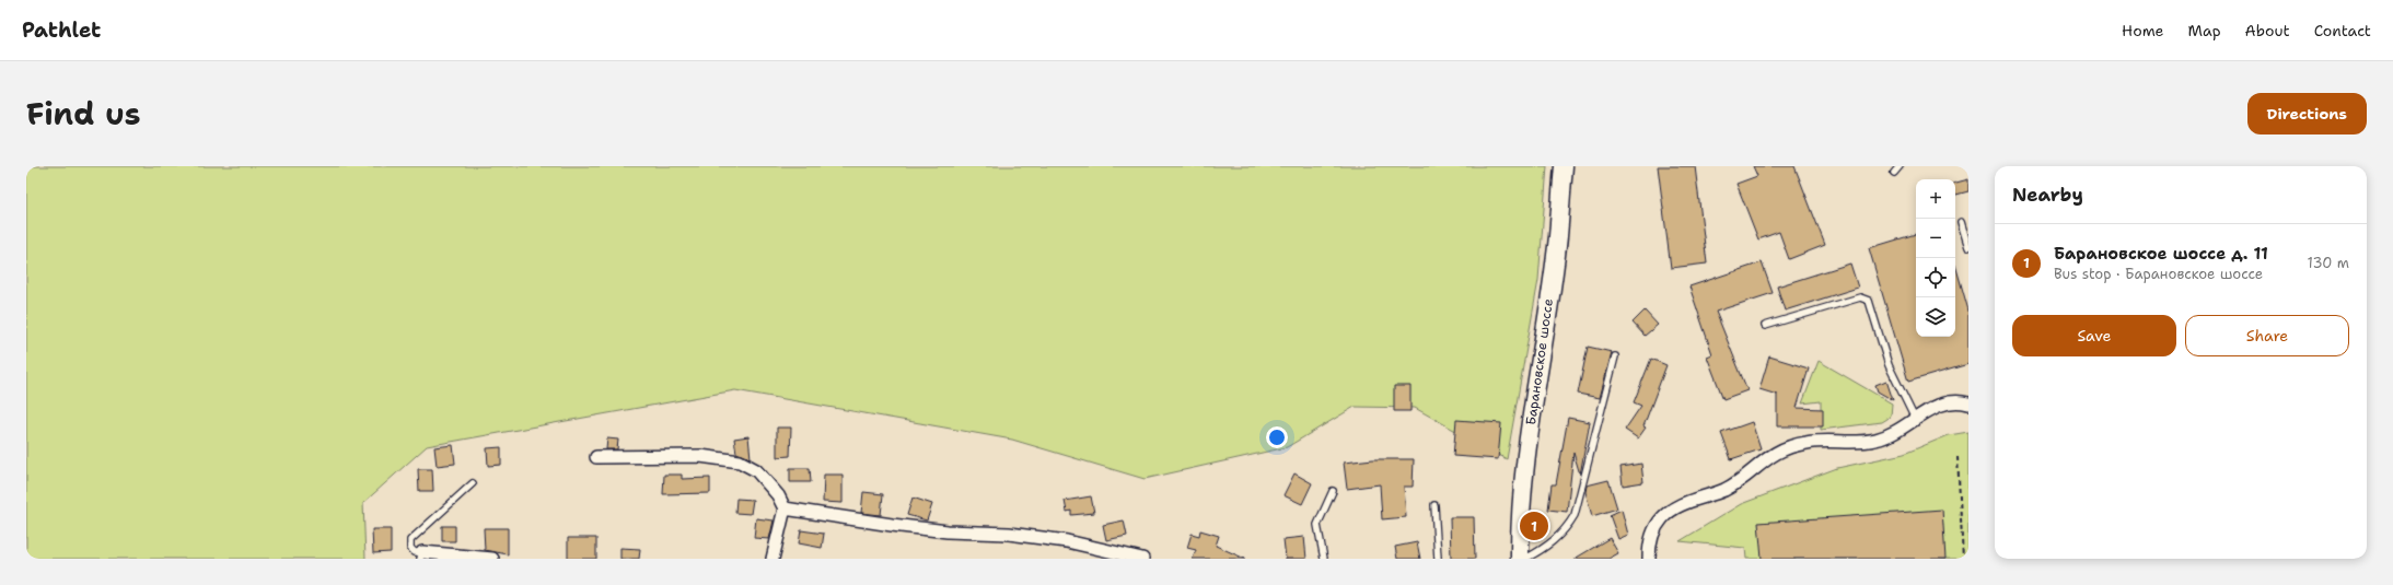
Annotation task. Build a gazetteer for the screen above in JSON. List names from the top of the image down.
{
  "streets": {
    "main road": ["Барановское шоссе"]
  },
  "page": {
    "header": "Pathlet",
    "nav": [
      "Home",
      "Map",
      "About",
      "Contact"
    ],
    "title": "Find us",
    "buttons": [
      "Directions",
      ["Save", "Share"]
    ],
    "heading": "Nearby",
    "map_buttons": ["+", "−"],
    "list": [
      {
        "mark": "1",
        "name": "Барановское шоссе д. 11",
        "note": "Bus stop · Барановское шоссе",
        "value": "130 m"
      }
    ],
    "pins": "1"
  }
}
